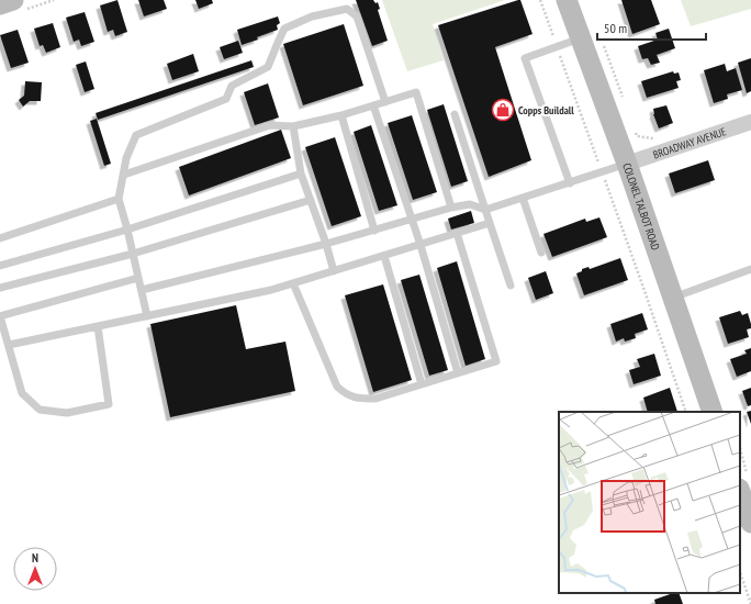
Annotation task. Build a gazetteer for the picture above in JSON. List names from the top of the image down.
{
  "streets": {
    "main road": ["COLONEL TALBOT ROAD"],
    "street": ["BROADWAY AVENUE"]
  },
  "crossings": [
    ["BROADWAY AVENUE", "COLONEL TALBOT ROAD"]
  ],
  "places": {
    "shop": ["Copps Buildall"]
  },
  "scale_bar": "50 m",
  "north": "top"
}
